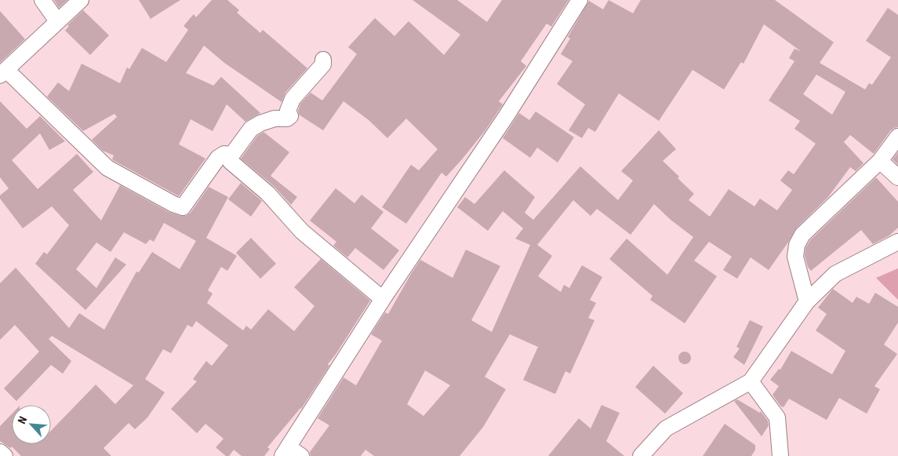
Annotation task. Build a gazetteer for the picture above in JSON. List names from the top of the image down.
{
  "north": "top left"
}
